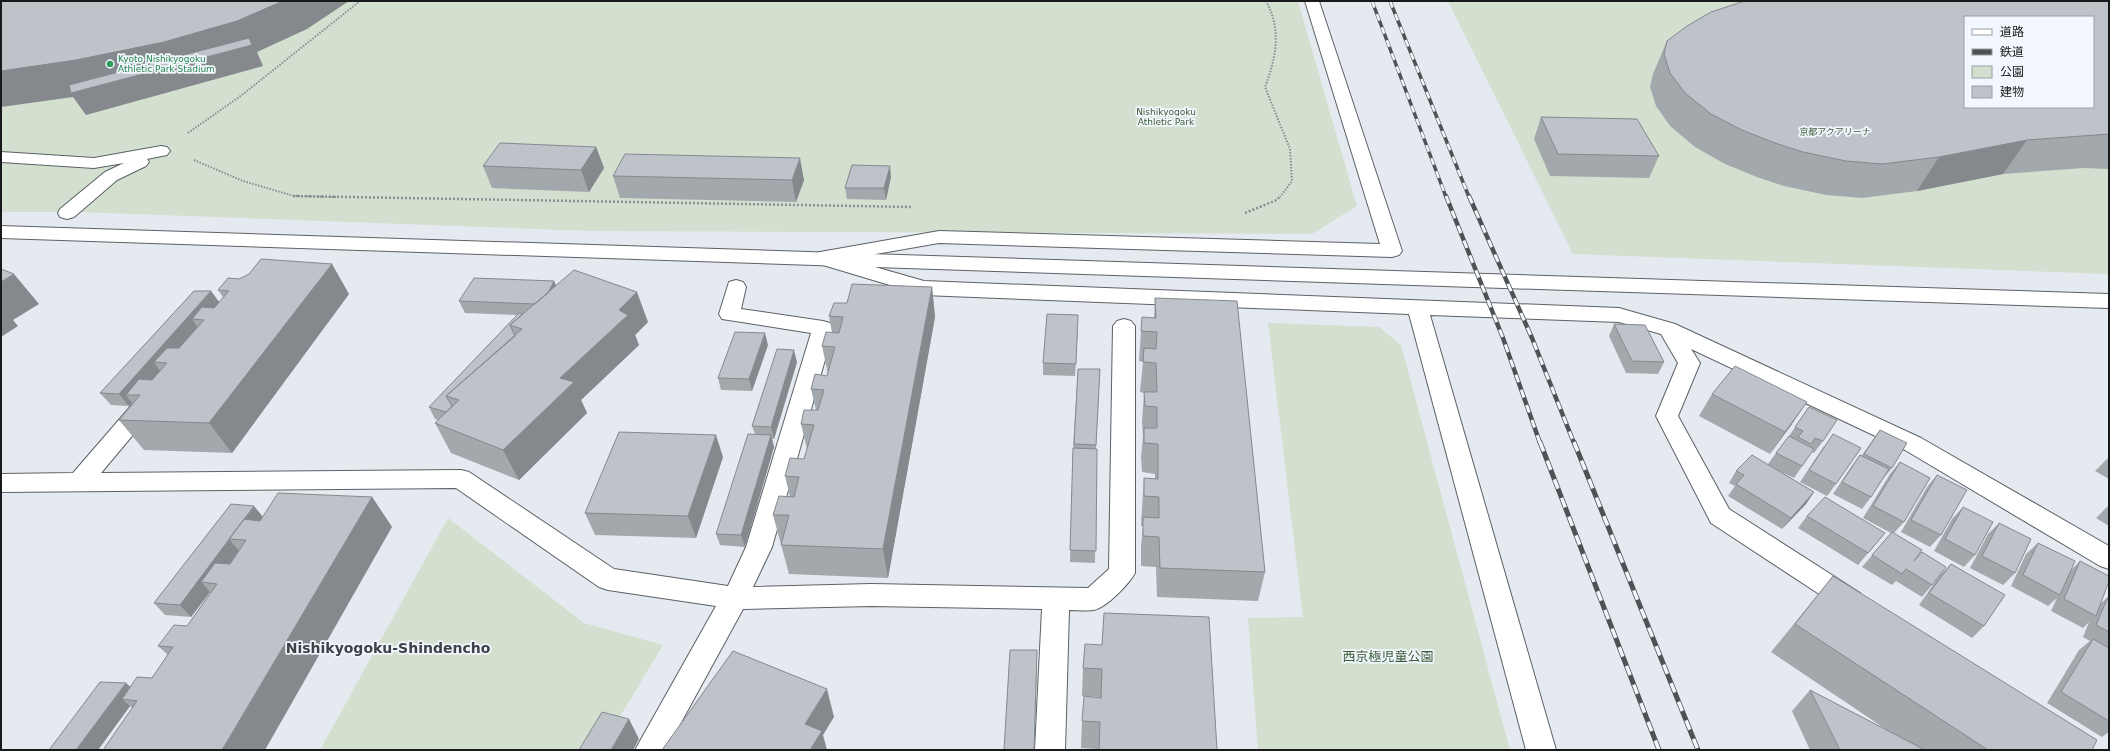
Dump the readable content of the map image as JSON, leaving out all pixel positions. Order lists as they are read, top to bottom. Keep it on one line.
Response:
{"districts":["Nishikyogoku-Shindencho"],"parks":["Nishikyogoku Athletic Park","京都アクアリーナ","西京極児童公園"],"places":["Kyoto Nishikyogoku Athletic Park Stadium"],"legend":["道路","鉄道","公園","建物"]}
